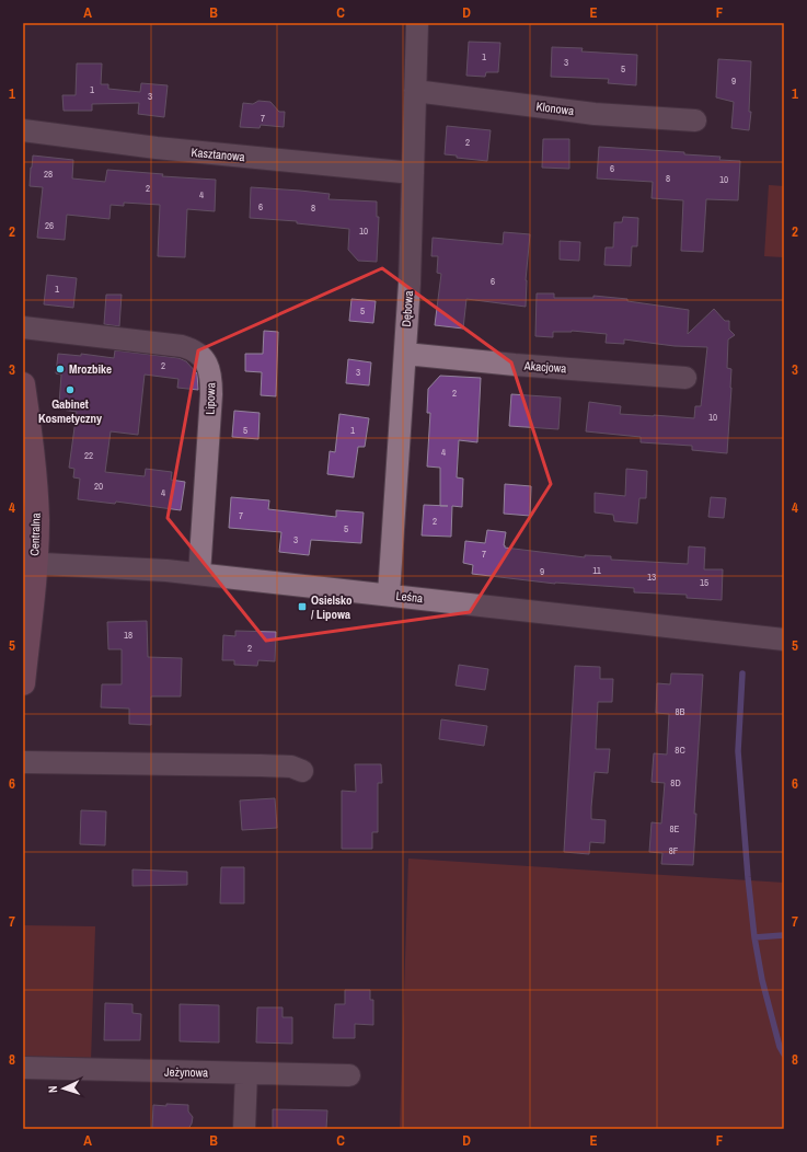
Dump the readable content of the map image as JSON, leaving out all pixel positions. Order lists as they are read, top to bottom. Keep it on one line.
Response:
{"streets":{"street":["Klonowa","Kasztanowa","Dębowa","Akacjowa","Lipowa","Centralna","Leśna","Jeżynowa"]},"crossings":[["Klonowa","Dębowa"],["Kasztanowa","Dębowa"],["Dębowa","Akacjowa"],["Dębowa","Leśna"],["Lipowa","Leśna"],["Centralna","Leśna"]],"places":{"other":["Mrozbike","Gabinet Kosmetyczny"],"transit":["Osielsko / Lipowa"]},"house_numbers":["1","3","5","9","1","3","7","2","6","28","8","10","2","4","6","8","26","10","6","1","5","2","3","2","10","5","1","4","22","20","4","7","2","5","3","7","11","9","13","15","18","2","8B","8C","8D","8E","8F"],"north":"left","grid":{"columns":["A","B","C","D","E","F"],"rows":["1","2","3","4","5","6","7","8"]}}
